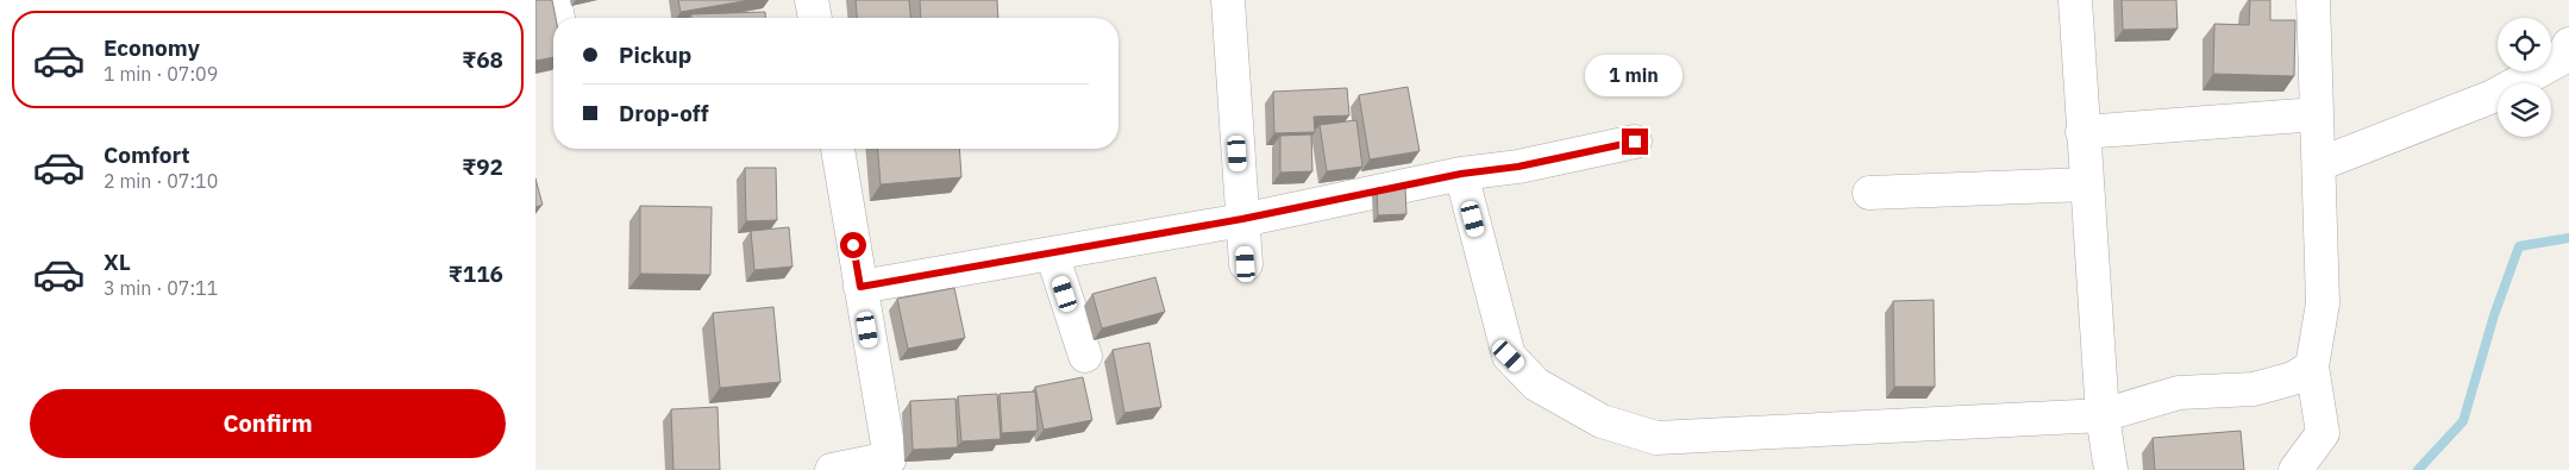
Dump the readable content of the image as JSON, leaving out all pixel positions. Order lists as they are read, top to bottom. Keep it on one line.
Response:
{"page":{"list":[{"name":"Economy","note":"1 min · 07:09","value":"₹68"},{"name":"Comfort","note":"2 min · 07:10","value":"₹92"},{"name":"XL","note":"3 min · 07:11","value":"₹116"}],"banner":["Pickup","Drop-off"],"bubble":"1 min","buttons":"Confirm"}}
